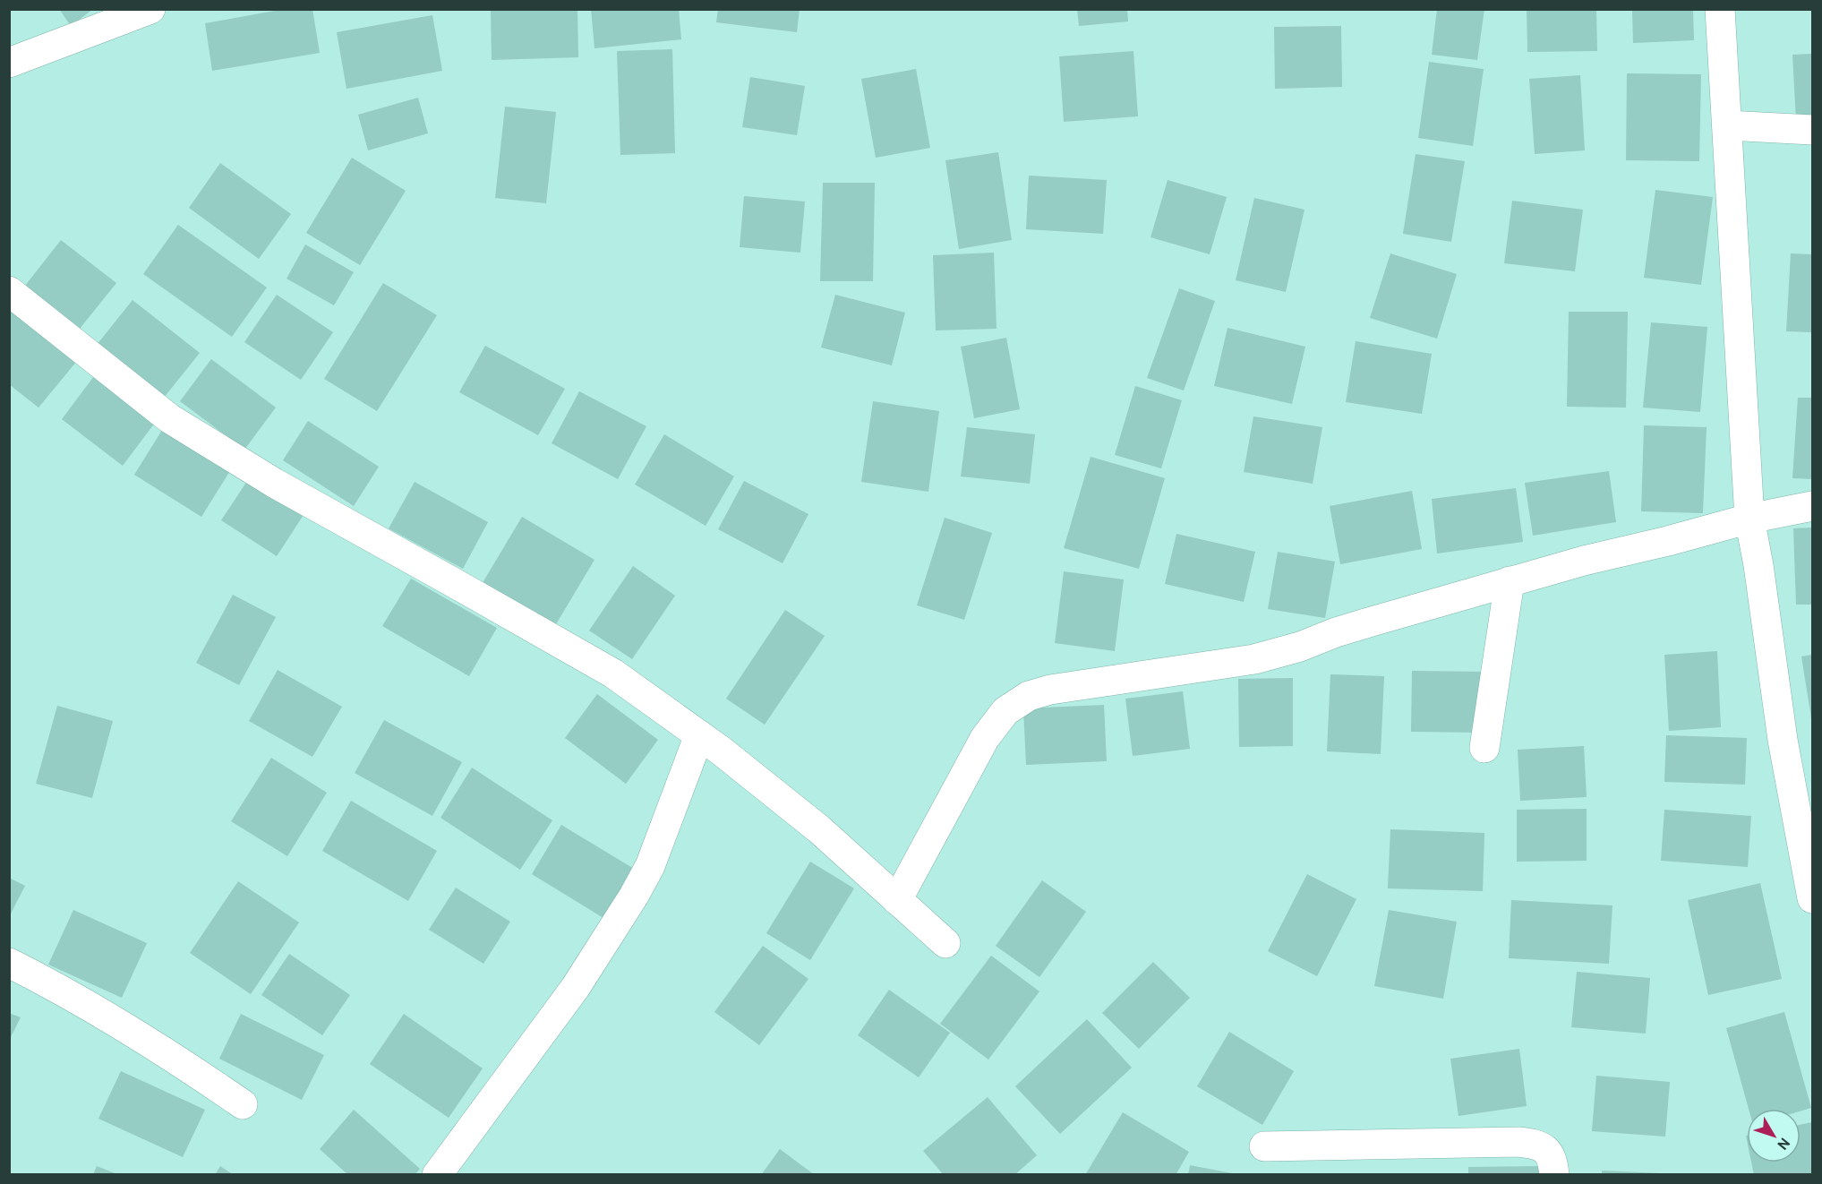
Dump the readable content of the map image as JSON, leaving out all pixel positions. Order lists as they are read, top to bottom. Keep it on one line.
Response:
{"north":"bottom right"}
